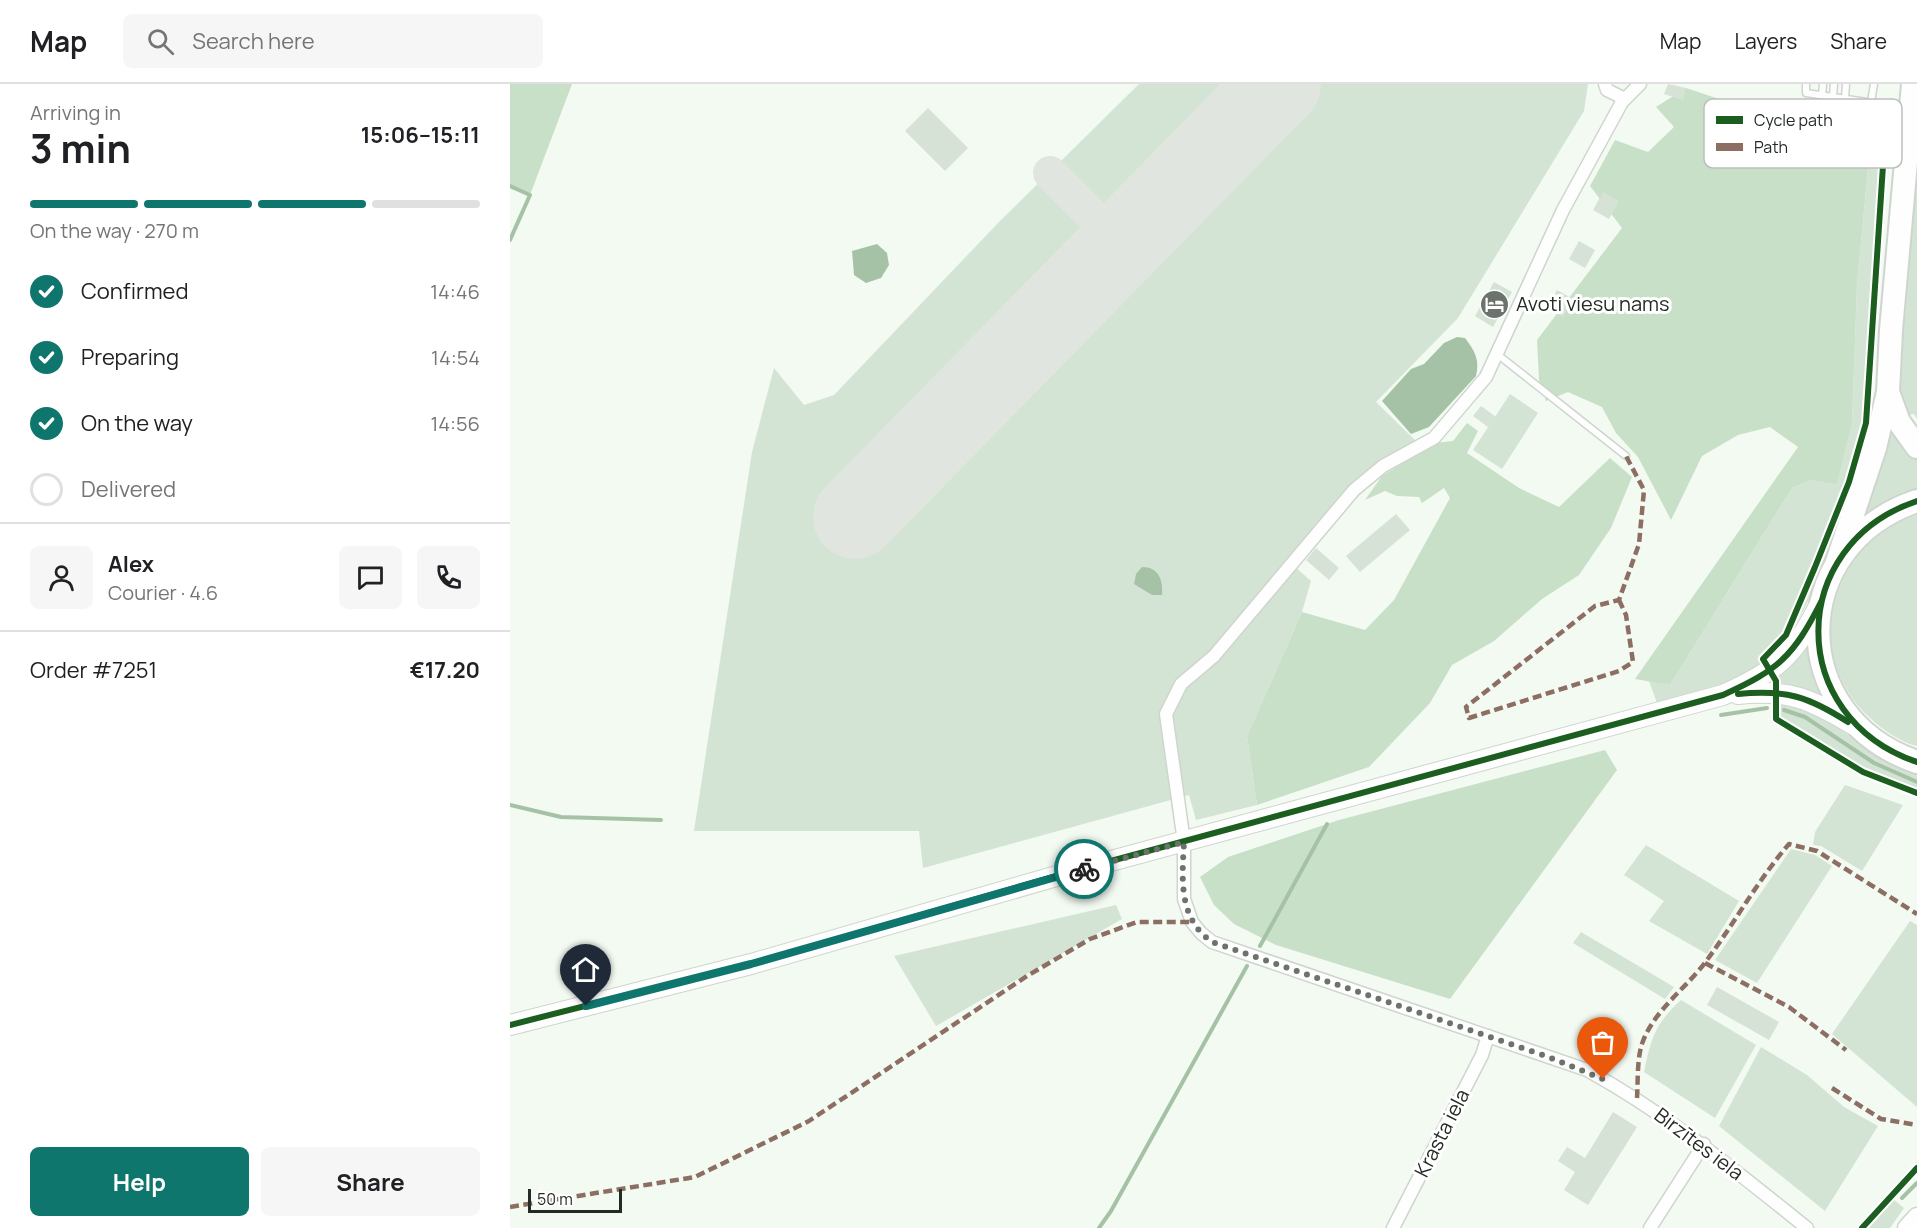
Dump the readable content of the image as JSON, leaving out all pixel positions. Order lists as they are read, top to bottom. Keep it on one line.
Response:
{"streets":{"street":["Krasta iela","Birzītes iela"]},"crossings":[["Krasta iela","Birzītes iela"]],"places":{"hotel":["Avoti viesu nams"]},"legend":["Cycle path","Path"],"scale_bar":"50 m","page":{"header":"Map","search":"Search here","nav":["Map","Layers","Share"],"heading":["3 min","Arriving in","15:06–15:11"],"panel":["Alex","Courier · 4.6","Order #7251","€17.20"],"bar":"On the way · 270 m","list":[["Confirmed","14:46"],["Preparing","14:54"],["On the way","14:56"],"Delivered"],"buttons":["Help","Share"],"scale":"50 m"}}
